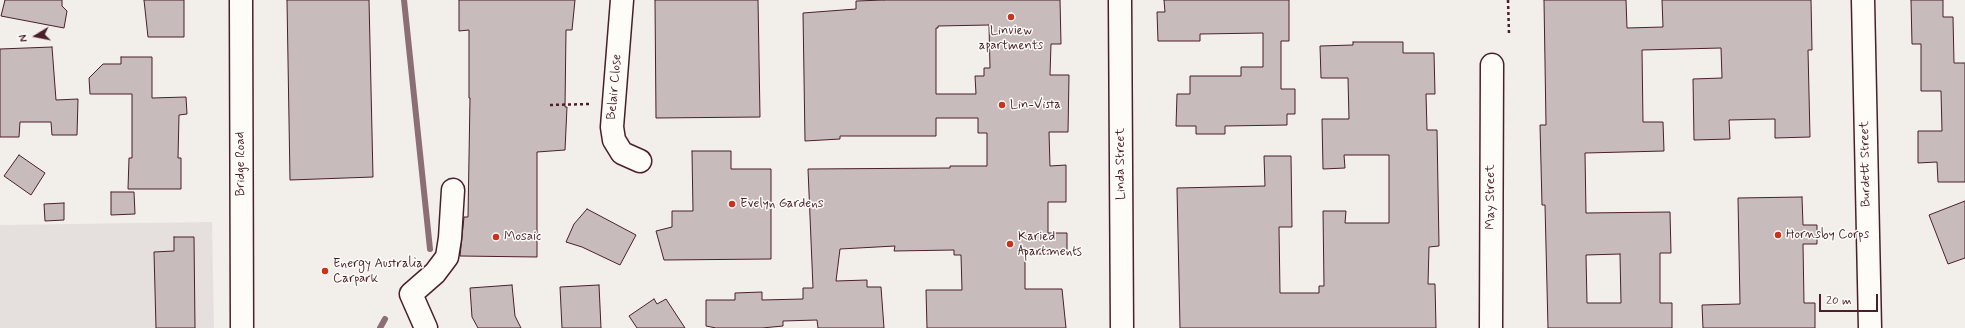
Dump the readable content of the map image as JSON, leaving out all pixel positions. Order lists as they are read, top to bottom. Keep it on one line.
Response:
{"streets":{"street":["Belair Close","Bridge Road","Linda Street","Burdett Street","May Street"]},"places":["Linview apartments","Lin-Vista","Evelyn Gardens","Hornsby Corps","Mosaic","Karied Apartments","Energy Australia Carpark"],"scale_bar":"20 m","north":"left"}
